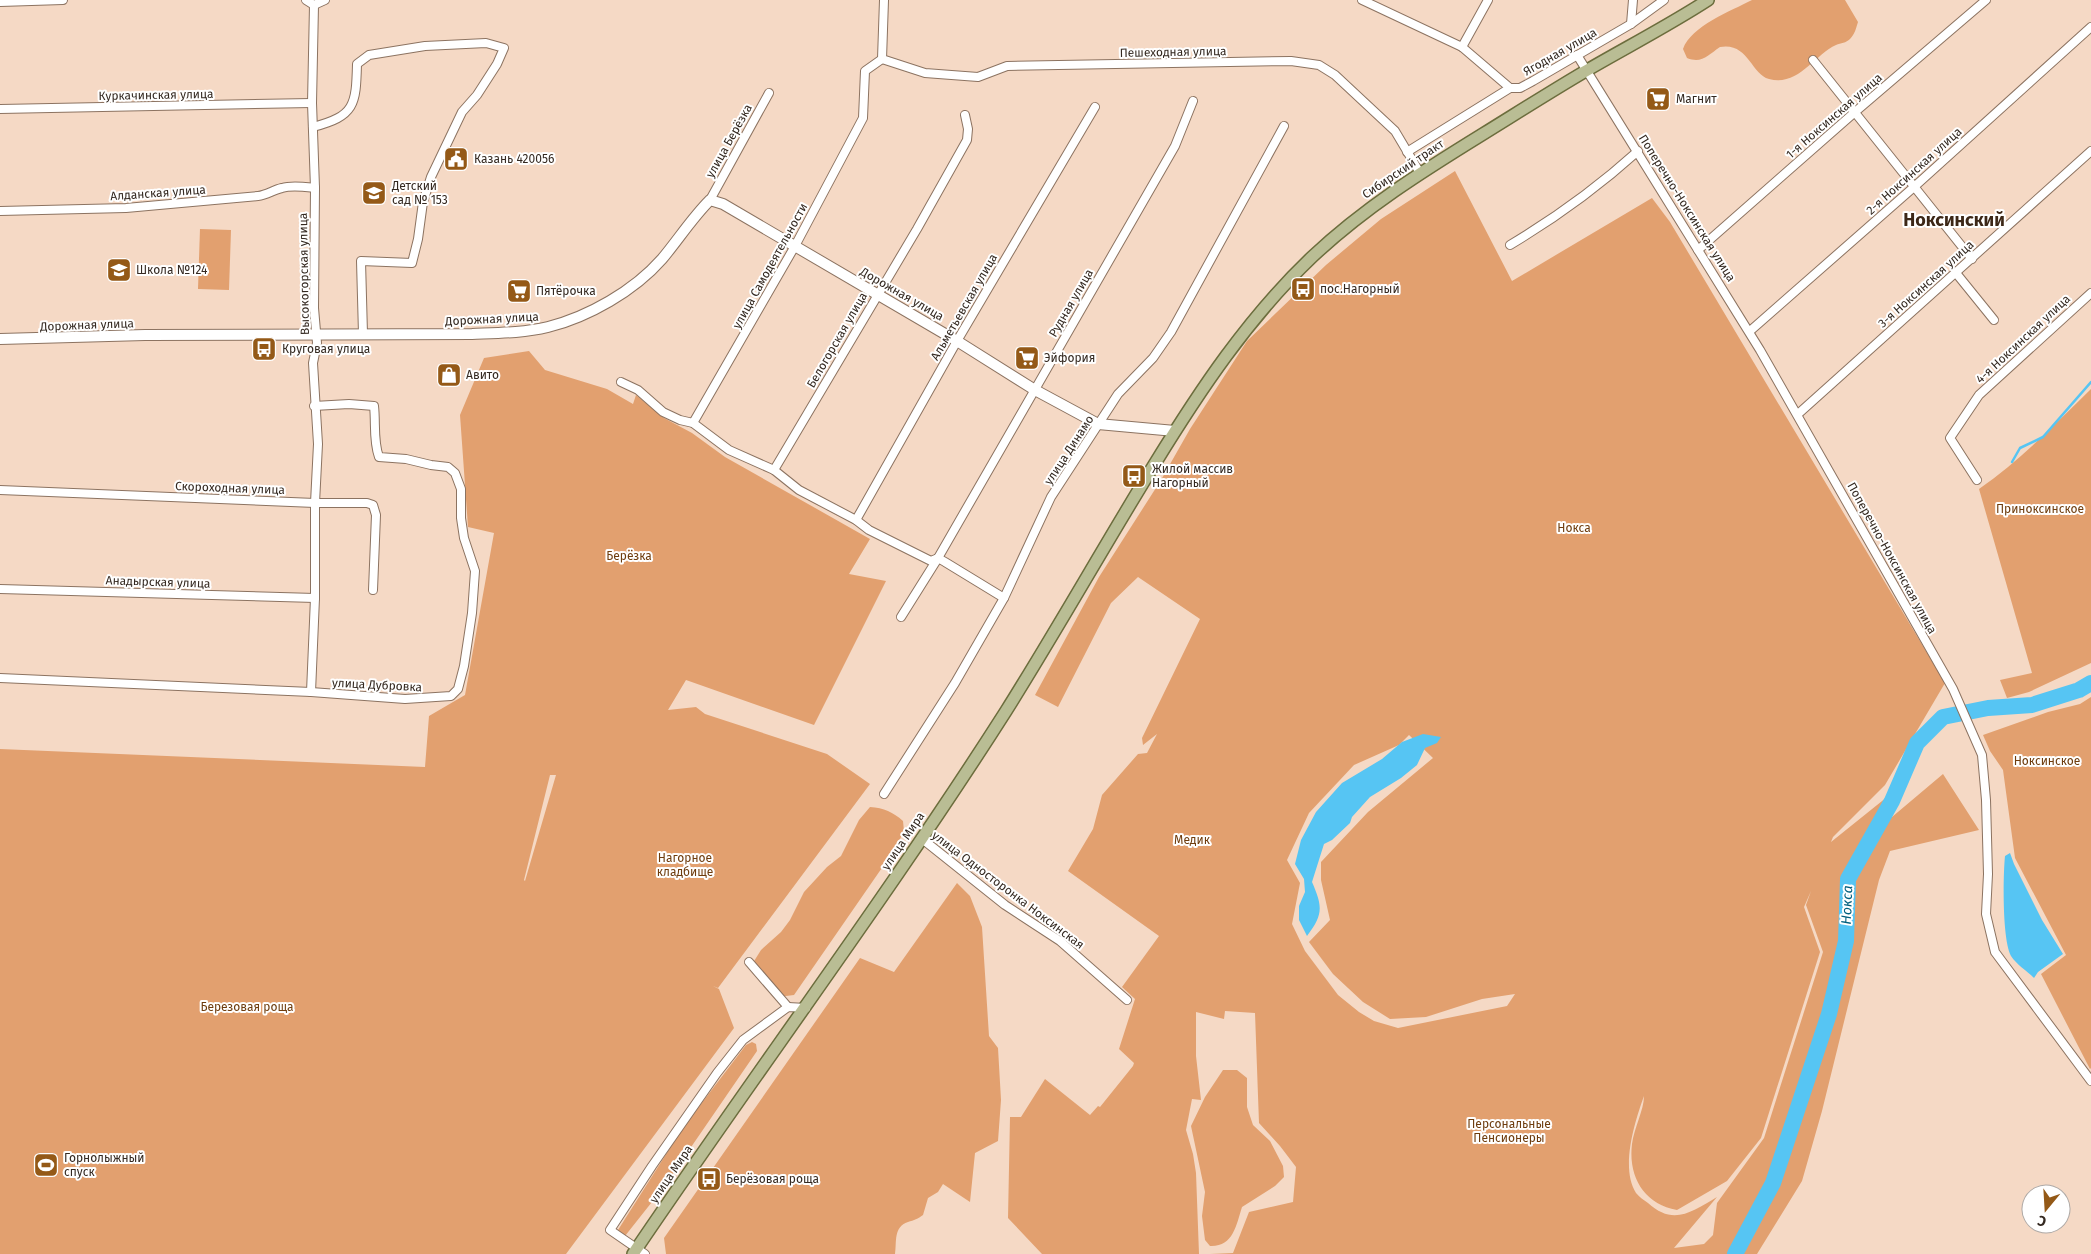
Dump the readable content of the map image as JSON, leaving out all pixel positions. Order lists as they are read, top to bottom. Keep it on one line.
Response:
{"streets":{"main road":["Сибирский тракт","улица Мира"],"street":["Пешеходная улица","Ягодная улица","Куркачинская улица","1-я Ноксинская улица","улица Берёзка","2-я Ноксинская улица","Алданская улица","Поперечно-Ноксинская улица","улица Самодеятельности","Высокогорская улица","3-я Ноксинская улица","Дорожная улица","Рудная улица","Альметьевская улица","4-я Ноксинская улица","Белогорская улица","улица Динамо","Скороходная улица","Анадырская улица","улица Дубровка","улица Односторонка Ноксинская"]},"crossings":[["Пешеходная улица","Ягодная улица"],["Пешеходная улица","Сибирский тракт"],["Пешеходная улица","улица Самодеятельности"],["Ягодная улица","Поперечно-Ноксинская улица"],["Куркачинская улица","Высокогорская улица"],["1-я Ноксинская улица","Поперечно-Ноксинская улица"],["улица Берёзка","Дорожная улица"],["Сибирский тракт","Поперечно-Ноксинская улица"],["Сибирский тракт","Дорожная улица"],["Сибирский тракт","улица Мира"],["2-я Ноксинская улица","Поперечно-Ноксинская улица"],["Алданская улица","Высокогорская улица"],["Поперечно-Ноксинская улица","3-я Ноксинская улица"],["улица Самодеятельности","Дорожная улица"],["Высокогорская улица","Дорожная улица"],["Высокогорская улица","Скороходная улица"],["Высокогорская улица","Анадырская улица"],["Высокогорская улица","улица Дубровка"],["Дорожная улица","Рудная улица"],["Дорожная улица","Альметьевская улица"],["Дорожная улица","Белогорская улица"],["Дорожная улица","улица Динамо"],["Дорожная улица","улица Мира"],["улица Мира","улица Односторонка Ноксинская"]],"districts":["Ноксинский"],"water":["Нокса"],"parks":["Приноксинское","Нокса","Берёзка","Ноксинское","Медик","Нагорное кладбище","Березовая роща","Персональные Пенсионеры"],"places":{"supermarket":["Магнит","Пятёрочка","Эйфория"],"public building":["Казань 420056"],"school or university":["Детский сад № 153","Школа №124"],"bus stop":["пос.Нагорный","Круговая улица","Жилой массив Нагорный","Берёзовая роща"],"shop":["Авито"],"sports":["Горнолыжный спуск"]},"north":"bottom"}
